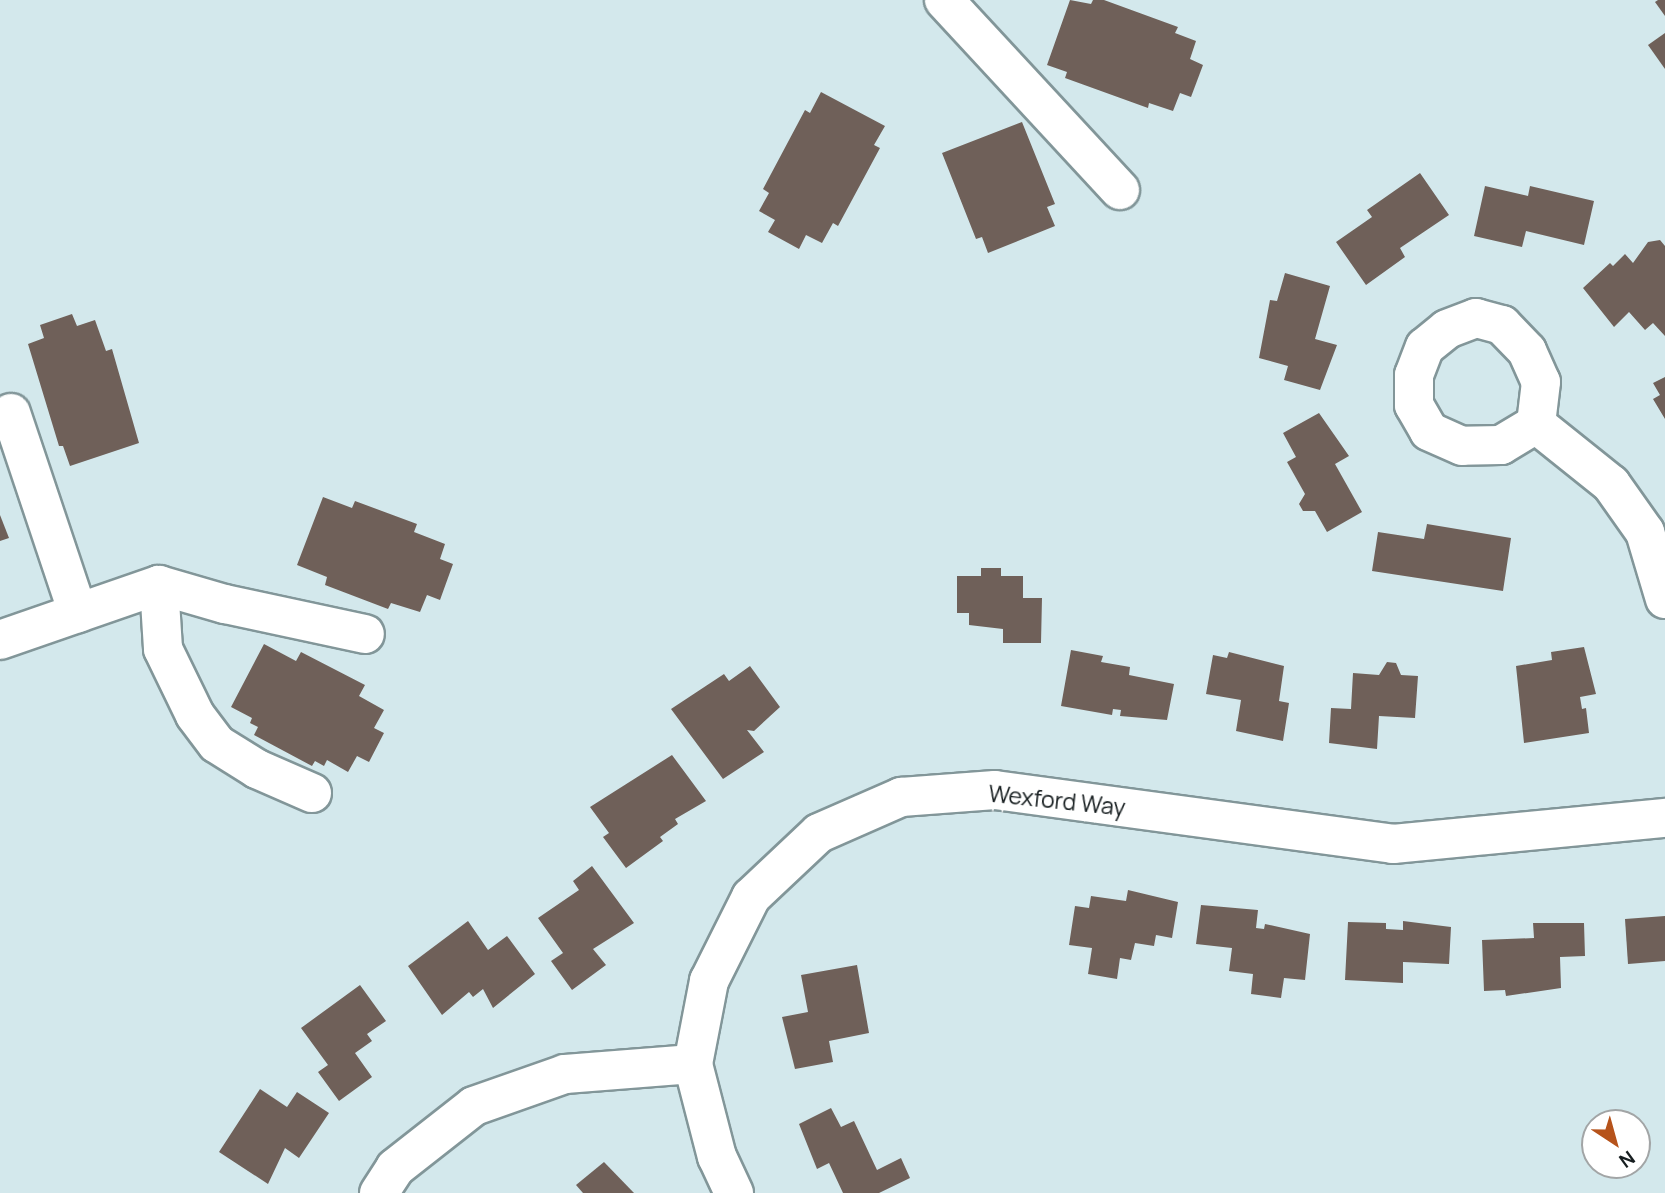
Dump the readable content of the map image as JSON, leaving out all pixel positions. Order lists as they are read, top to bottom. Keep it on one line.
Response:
{"streets":{"street":["Wexford Way"]},"north":"bottom right"}
